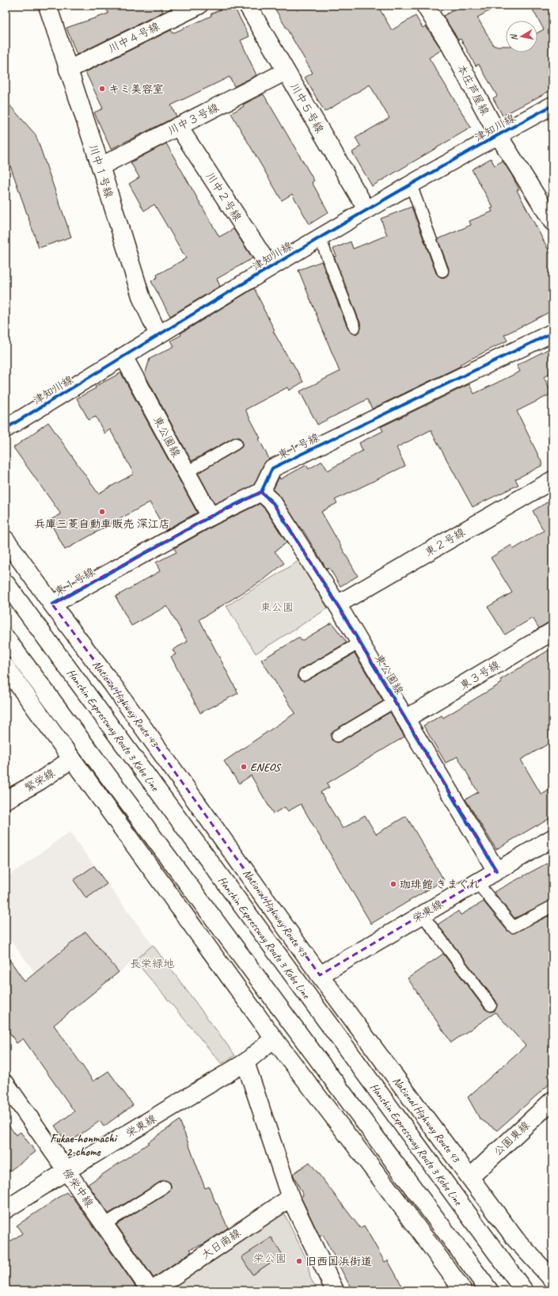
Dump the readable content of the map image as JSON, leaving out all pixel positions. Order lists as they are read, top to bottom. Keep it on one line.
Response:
{"streets":{"main road":["川中４号線","本庄芦屋線","川中５号線","川中３号線","津知川線","川中１号線","川中２号線","東公園線","東１号線","東２号線","東３号線","National Highway Route 43","Hanshin Expressway Route 3 Kobe Line","繁栄線","栄東線","公園東線","傍栄中線","大日南線"]},"crossings":[["川中４号線","川中１号線"],["本庄芦屋線","津知川線"],["川中５号線","川中３号線"],["川中５号線","津知川線"],["川中３号線","川中１号線"],["川中３号線","川中２号線"],["津知川線","川中１号線"],["津知川線","川中２号線"],["津知川線","東公園線"],["東公園線","東１号線"],["東公園線","東２号線"],["東公園線","東３号線"],["東公園線","栄東線"],["東１号線","National Highway Route 43"],["National Highway Route 43","栄東線"],["National Highway Route 43","公園東線"],["栄東線","傍栄中線"],["傍栄中線","大日南線"]],"districts":["Fukae-honmachi 2-chome"],"parks":["東公園","長栄緑地","栄公園"],"places":["キミ美容室","兵庫三菱自動車販売 深江店","ENEOS","珈琲館 きまぐれ","旧西国浜街道"],"north":"left"}
